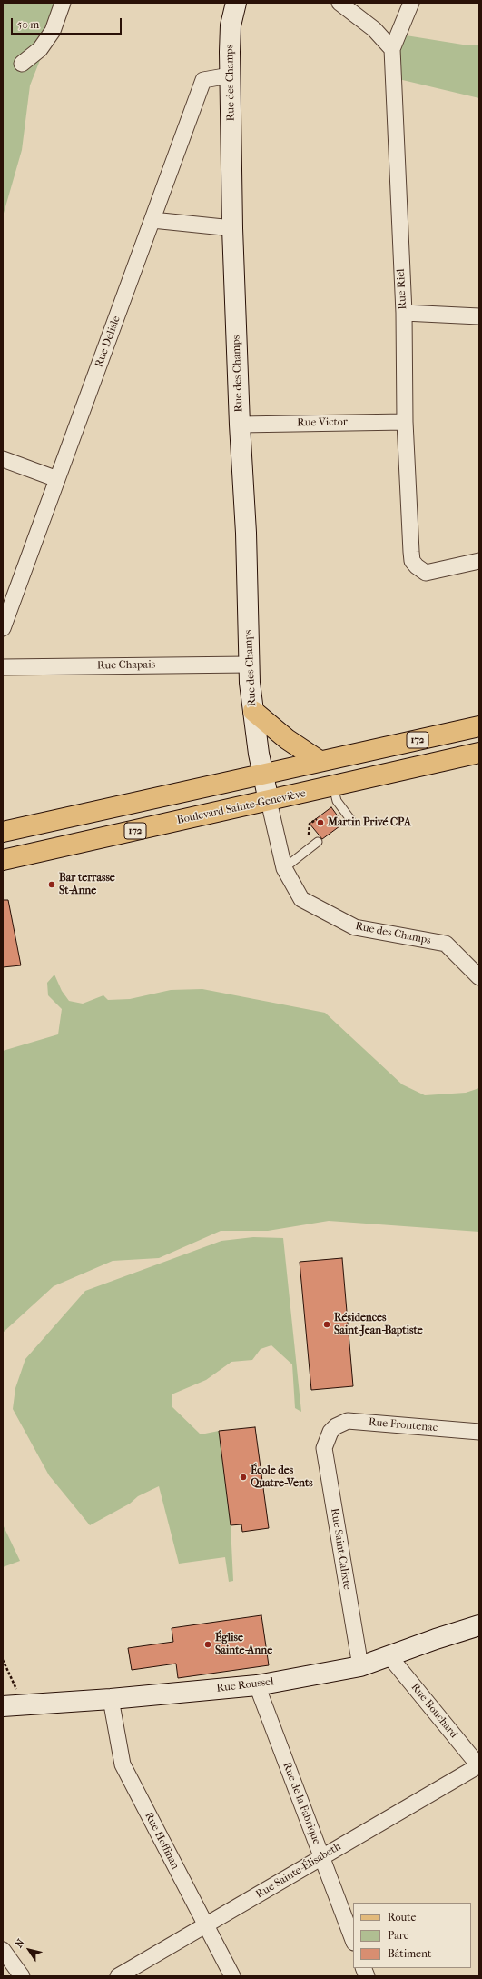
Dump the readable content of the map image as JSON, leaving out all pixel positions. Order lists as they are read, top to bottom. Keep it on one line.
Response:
{"streets":{"main road":["172","Boulevard Sainte-Geneviève"],"street":["Rue des Champs","Rue Riel","Rue Delisle","Rue Victor","Rue Chapais","Rue Frontenac","Rue Saint-Calixte","Rue Roussel","Rue Bouchard","Rue de la Fabrique","Rue Hoffman","Rue Sainte-Élisabeth"]},"crossings":[["Rue des Champs","Rue Delisle"],["Rue des Champs","Rue Victor"],["Rue des Champs","Rue Chapais"],["Rue des Champs","172"],["Rue des Champs","Boulevard Sainte-Geneviève"],["Rue Riel","Rue Victor"],["Rue Frontenac","Rue Saint-Calixte"],["Rue Saint-Calixte","Rue Roussel"],["Rue Roussel","Rue Bouchard"],["Rue Roussel","Rue de la Fabrique"],["Rue Roussel","Rue Hoffman"],["Rue Bouchard","Rue Sainte-Élisabeth"],["Rue de la Fabrique","Rue Sainte-Élisabeth"],["Rue Hoffman","Rue Sainte-Élisabeth"]],"places":["Martin Privé CPA","Bar terrasse St-Anne","Résidences Saint-Jean-Baptiste","École des Quatre-Vents","Église Sainte-Anne"],"legend":["Route","Parc","Bâtiment"],"scale_bar":"50 m","north":"top left"}
